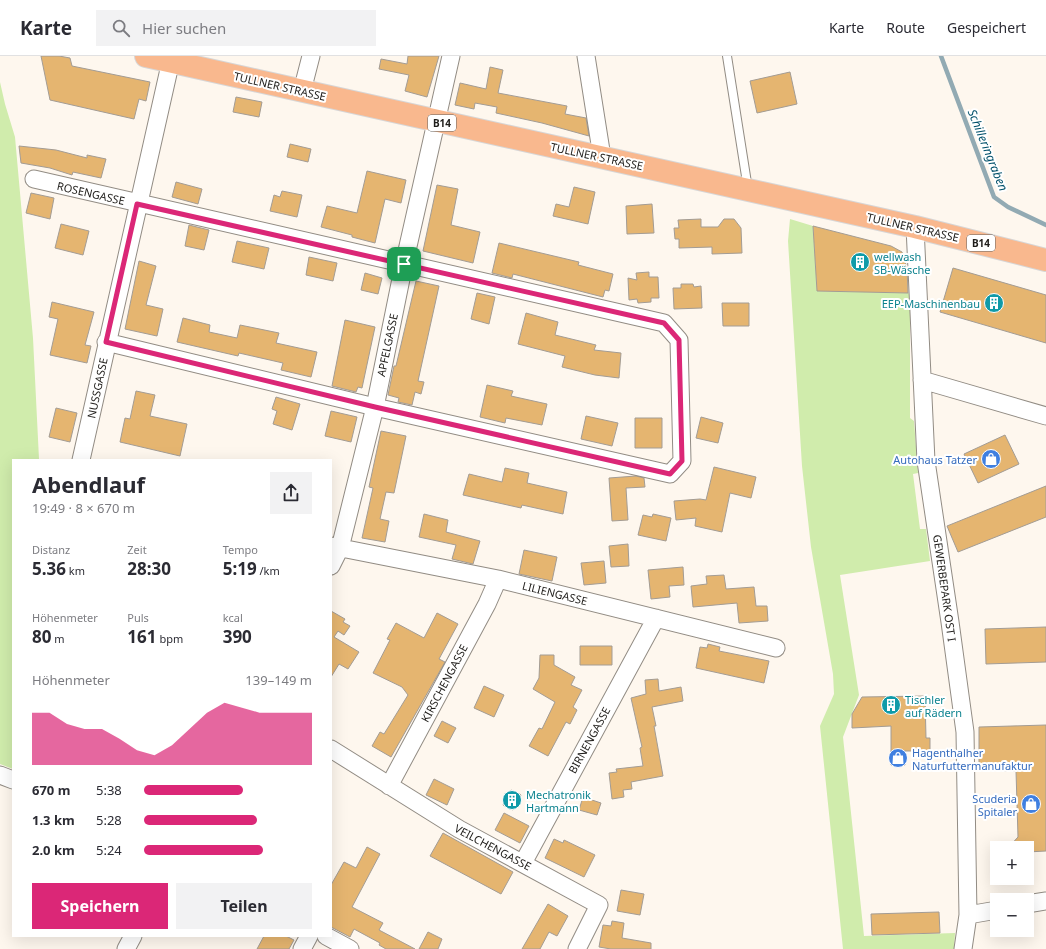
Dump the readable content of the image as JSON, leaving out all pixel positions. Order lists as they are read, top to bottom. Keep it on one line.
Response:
{"streets":{"main road":["TULLNER STRASSE","B14"],"street":["ROSENGASSE","APFELGASSE","NUSSGASSE","GEWERBEPARK OST I","LILIENGASSE","KIRSCHENGASSE","BIRNENGASSE","VEILCHENGASSE"]},"crossings":[["TULLNER STRASSE","APFELGASSE"],["TULLNER STRASSE","NUSSGASSE"],["TULLNER STRASSE","GEWERBEPARK OST I"],["ROSENGASSE","APFELGASSE"],["ROSENGASSE","NUSSGASSE"],["APFELGASSE","LILIENGASSE"],["LILIENGASSE","KIRSCHENGASSE"],["LILIENGASSE","BIRNENGASSE"],["KIRSCHENGASSE","VEILCHENGASSE"],["BIRNENGASSE","VEILCHENGASSE"]],"water":["Schilleringraben"],"places":{"building":["wellwash SB-Wäsche","EEP-Maschinenbau","Tischler auf Rädern","Mechatronik Hartmann"],"shop":["Autohaus Tatzer","Hagenthalher Naturfuttermanufaktur","Scuderia Spitaler"]},"page":{"header":"Karte","search":"Hier suchen","nav":["Karte","Route","Gespeichert"],"heading":["Abendlauf","19:49 · 8 × 670 m"],"stats":[["Distanz","5.36 km"],["Zeit","28:30"],["Tempo","5:19 /km"],["Höhenmeter","80 m"],["Puls","161 bpm"],["kcal","390"]],"chart":["Höhenmeter","139–149 m"],"list":[{"name":"670 m","note":"5:38"},{"name":"1.3 km","note":"5:28"},{"name":"2.0 km","note":"5:24"}],"map_buttons":["+","−"],"buttons":["Speichern","Teilen"]}}
